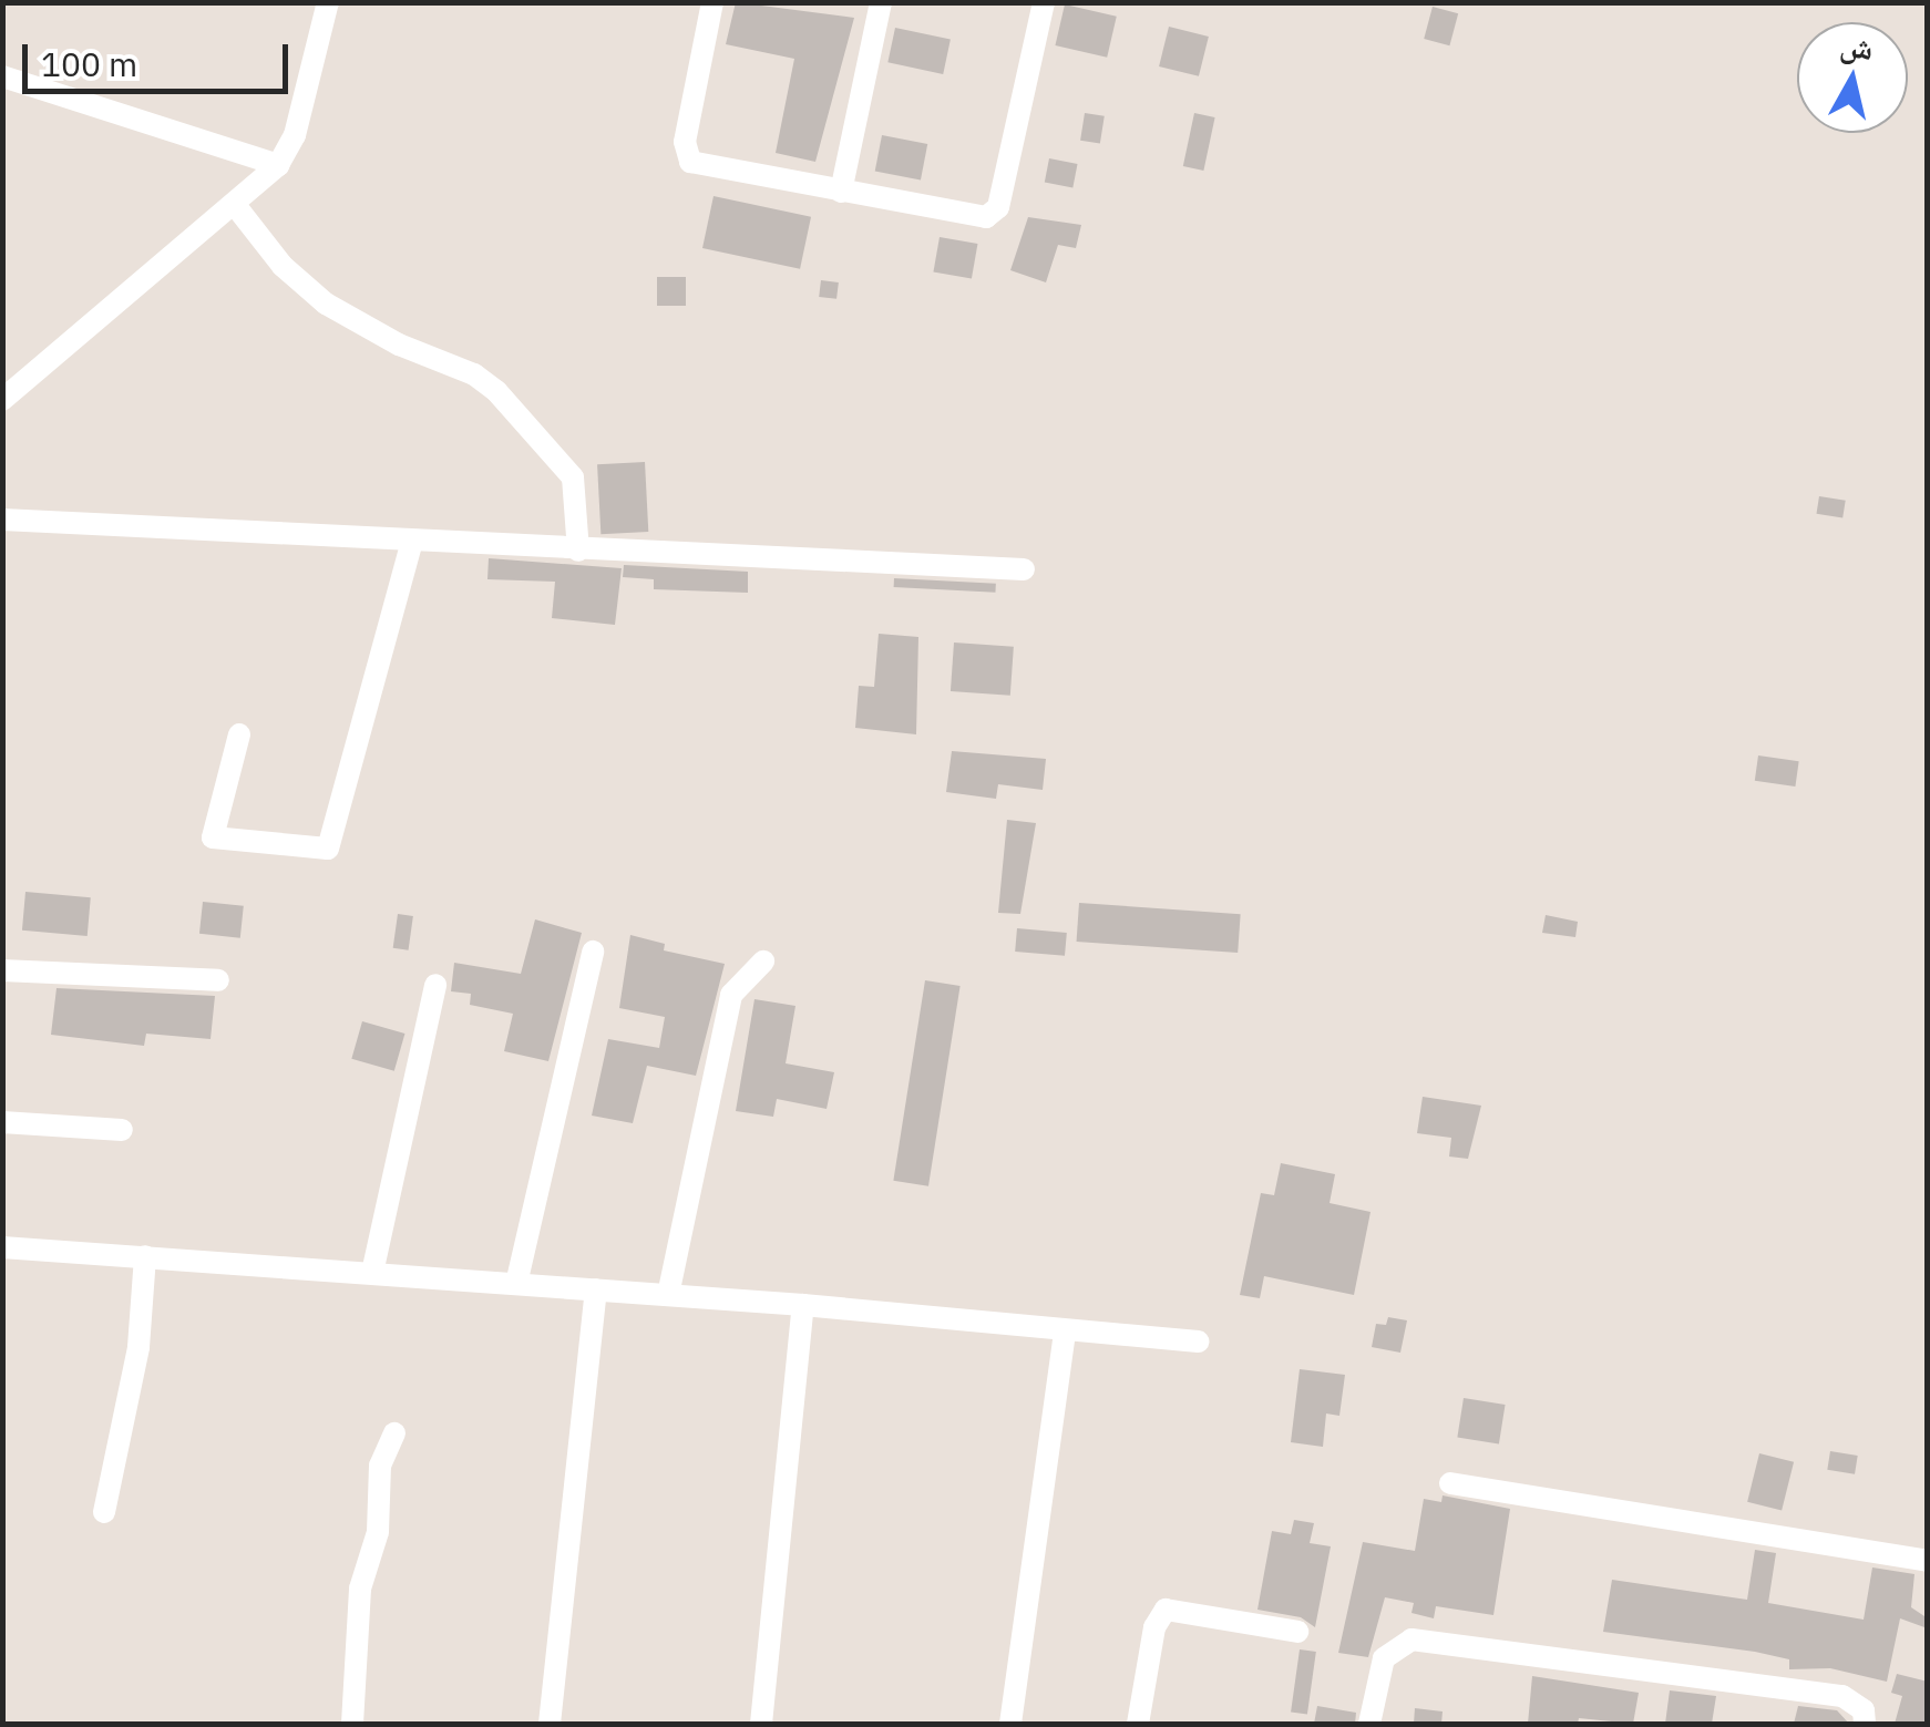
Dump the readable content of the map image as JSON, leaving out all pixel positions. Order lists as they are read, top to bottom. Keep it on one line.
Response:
{"scale_bar":"100 m","north":"top"}
